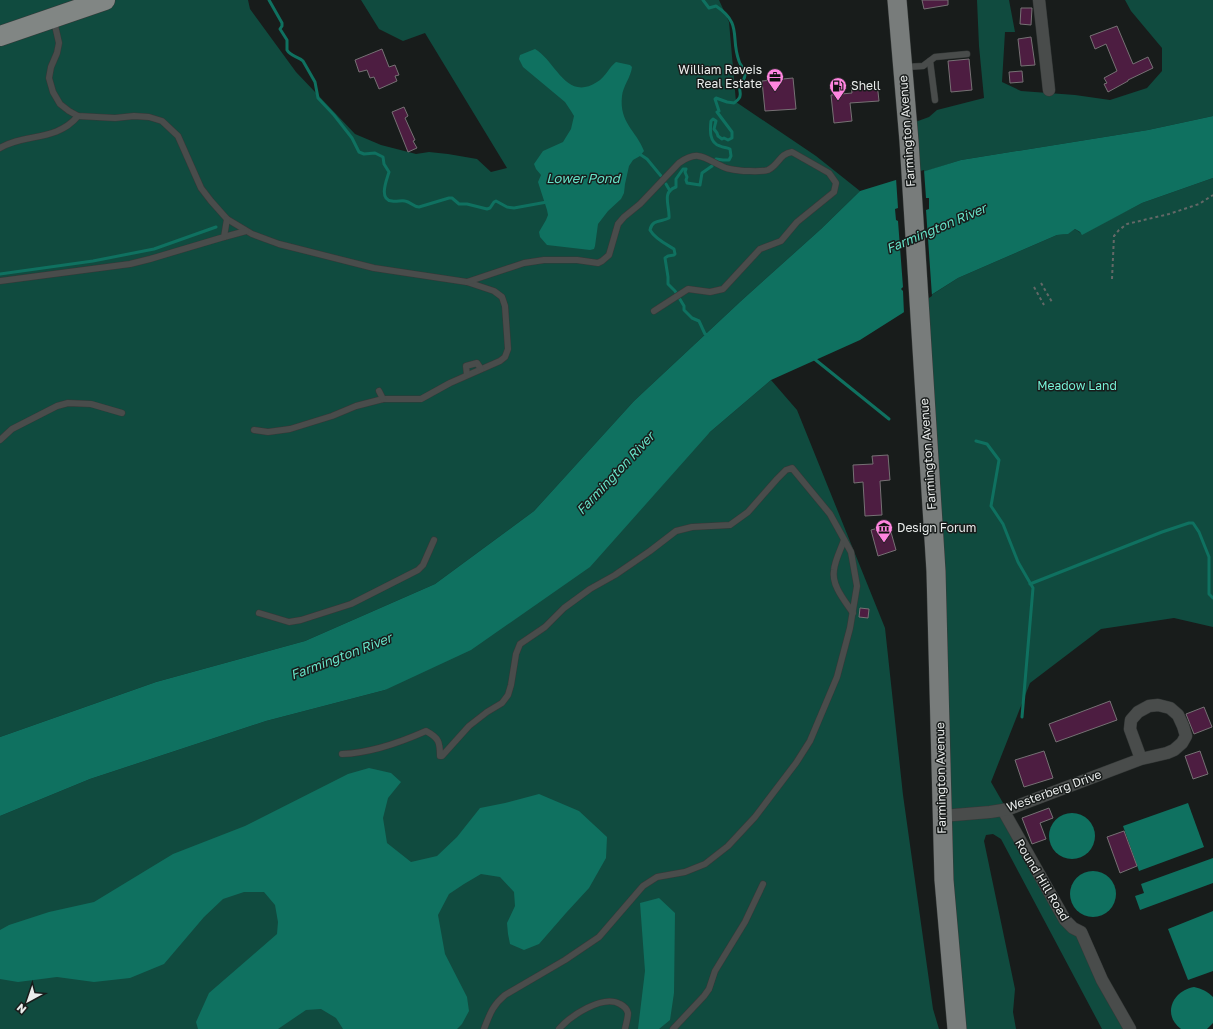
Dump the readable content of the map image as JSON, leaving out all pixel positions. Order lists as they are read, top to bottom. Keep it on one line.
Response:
{"streets":{"main road":["Farmington Avenue"],"street":["Westerberg Drive","Round Hill Road"]},"crossings":[["Farmington Avenue","Westerberg Drive"],["Westerberg Drive","Round Hill Road"]],"water":["Lower Pond","Farmington River"],"parks":["Meadow Land"],"places":{"office":["William Raveis Real Estate"],"fuel station":["Shell"],"museum":["Design Forum"]},"north":"bottom left"}
